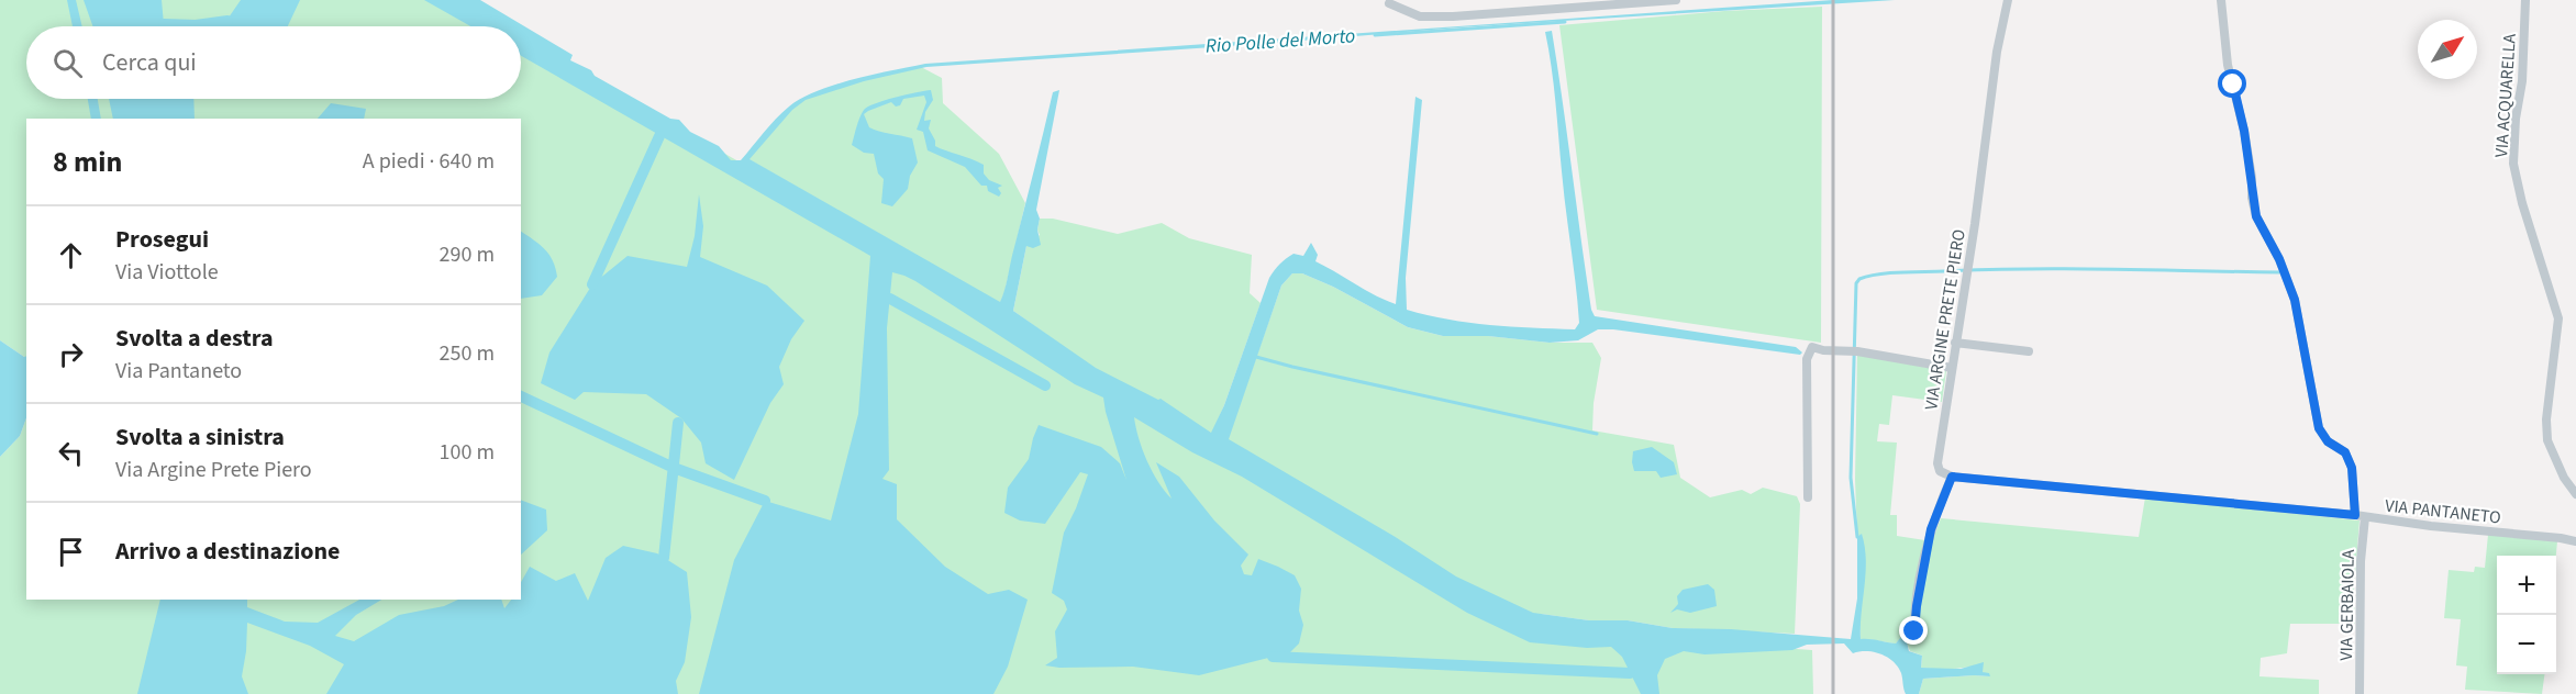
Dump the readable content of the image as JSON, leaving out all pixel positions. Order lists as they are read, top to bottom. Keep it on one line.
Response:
{"streets":{"street":["VIA ACQUARELLA","VIA ARGINE PRETE PIERO","VIA PANTANETO","VIA GERBAIOLA"]},"crossings":[["VIA ARGINE PRETE PIERO","VIA PANTANETO"],["VIA PANTANETO","VIA GERBAIOLA"]],"water":["Rio Polle del Morto"],"north":"top right","page":{"search":"Cerca qui","heading":["8 min","A piedi · 640 m"],"list":[["Prosegui","Via Viottole","290 m"],["Svolta a destra","Via Pantaneto","250 m"],["Svolta a sinistra","Via Argine Prete Piero","100 m"],"Arrivo a destinazione"],"map_buttons":["+","−"]}}
